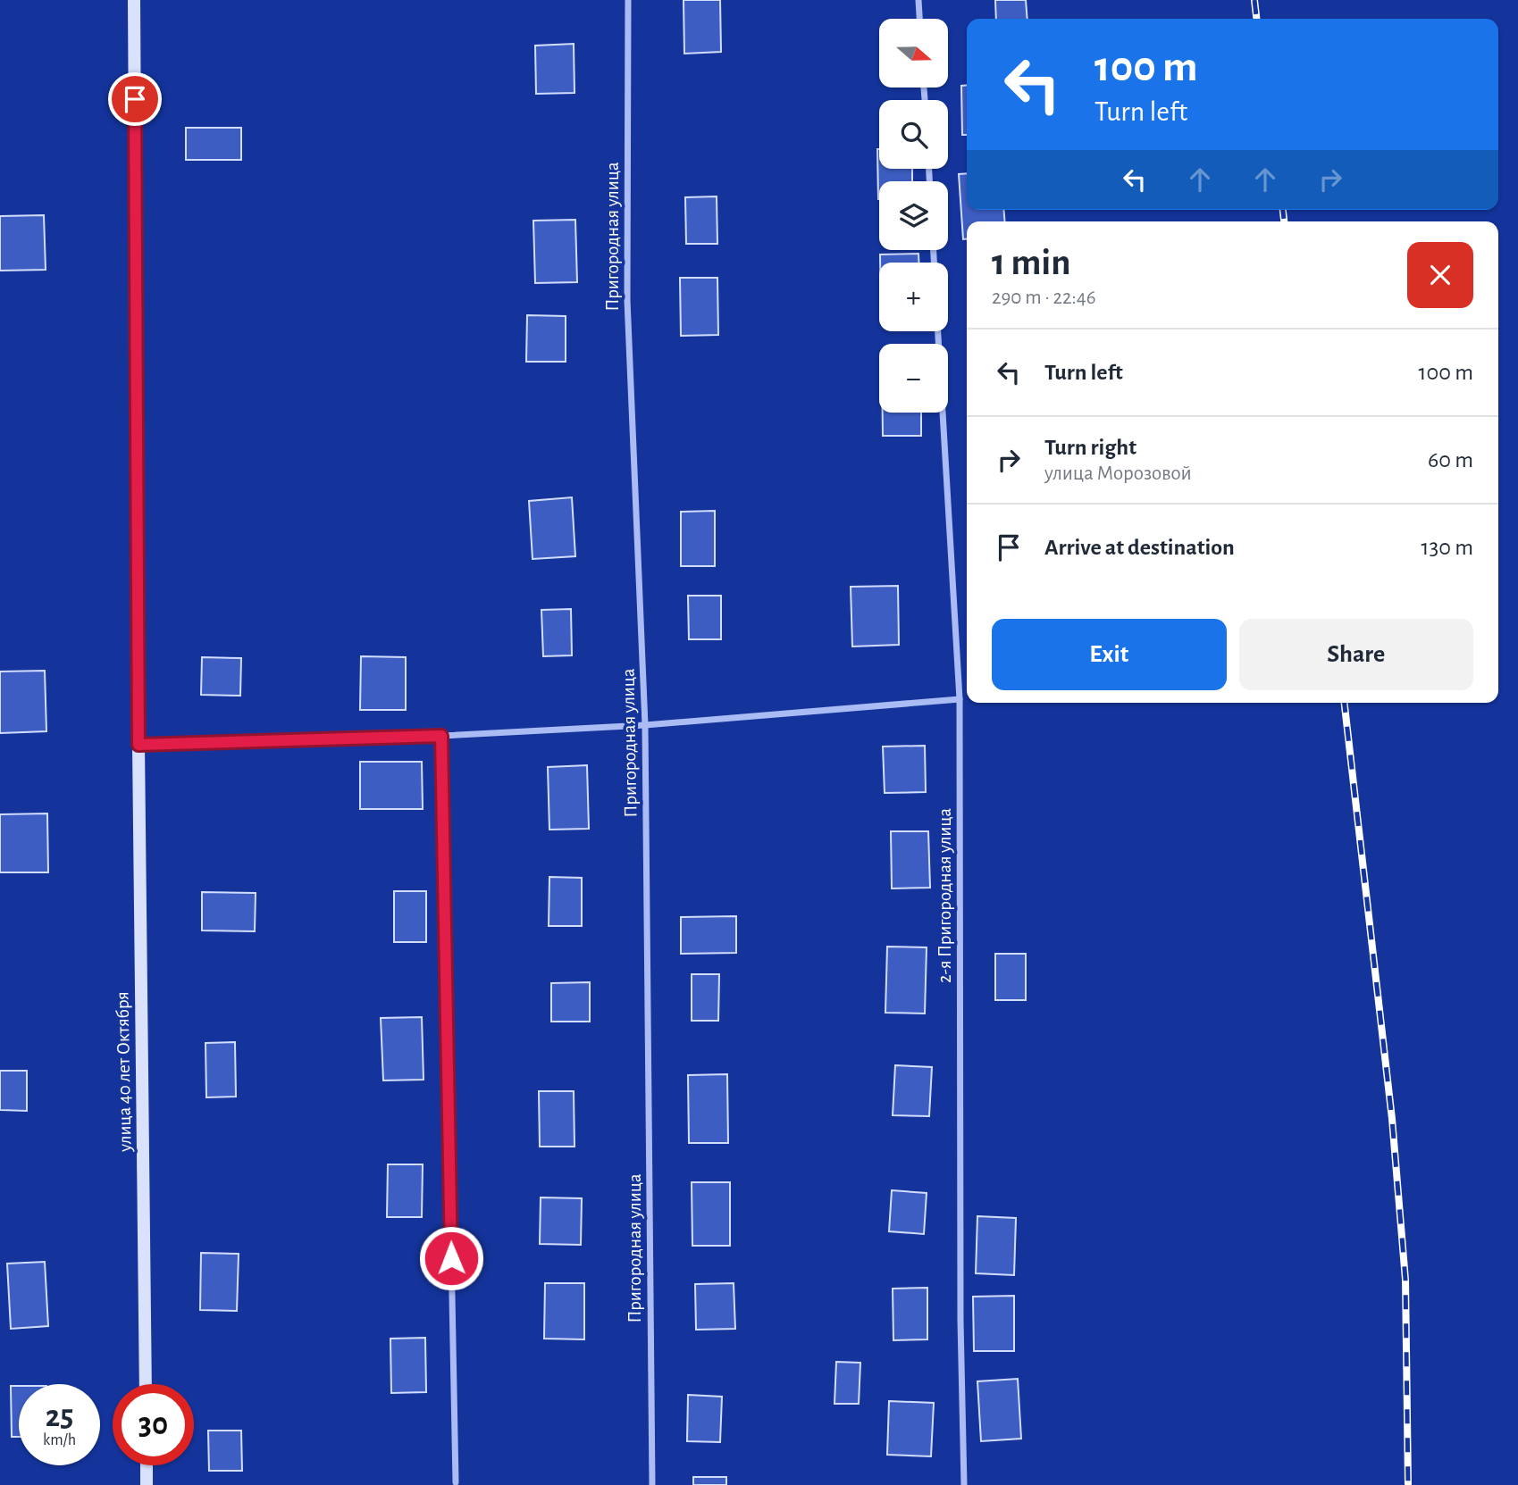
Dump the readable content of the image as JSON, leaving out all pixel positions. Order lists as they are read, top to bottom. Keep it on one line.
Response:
{"streets":{"main road":["улица 40 лет Октября"],"street":["Пригородная улица","2-я Пригородная улица"]},"north":"right","page":{"map_buttons":["+","−"],"turn":["100 m","Turn left"],"heading":["1 min","290 m · 22:46"],"list":[{"name":"Turn left","value":"100 m"},{"name":"Turn right","note":"улица Морозовой","value":"60 m"},{"name":"Arrive at destination","value":"130 m"}],"buttons":["Exit","Share"],"speed":"25 km/h","limit":"30"}}
